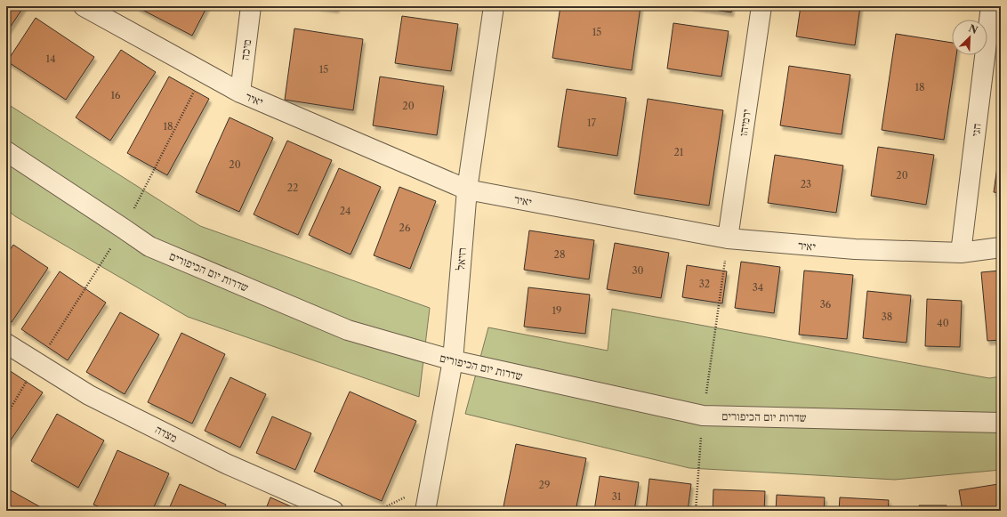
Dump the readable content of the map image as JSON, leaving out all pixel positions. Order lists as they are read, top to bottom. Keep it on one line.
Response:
{"streets":{"street":["מיכה","יאיר","ירמיהו","חגי","רזיאל","שדרות יום הכיפורים","מצדה"]},"crossings":[["מיכה","יאיר"],["יאיר","ירמיהו"],["יאיר","חגי"],["יאיר","רזיאל"],["רזיאל","שדרות יום הכיפורים"]],"house_numbers":["15","14","15","18","16","20","17","18","21","20","20","23","22","24","26","28","30","32","34","36","19","38","40","29","31"],"north":"top right"}
